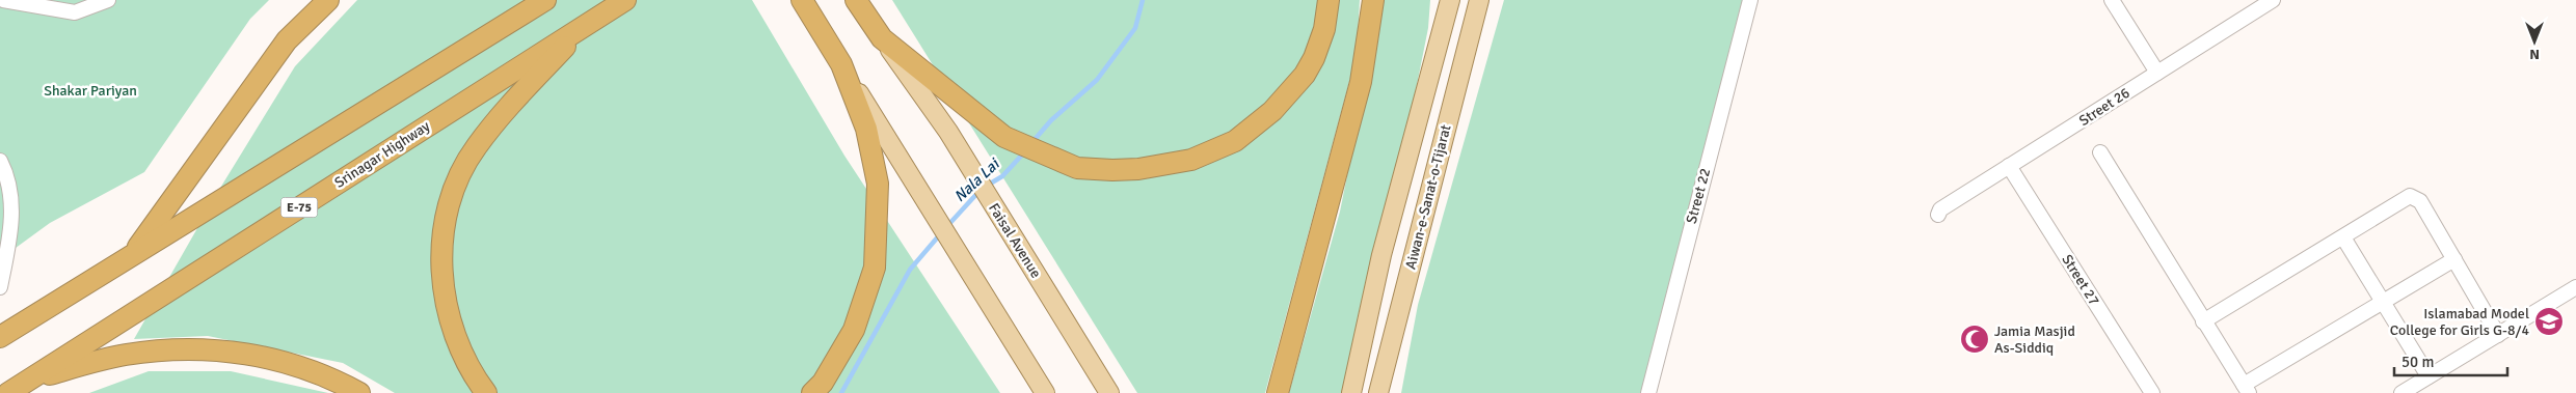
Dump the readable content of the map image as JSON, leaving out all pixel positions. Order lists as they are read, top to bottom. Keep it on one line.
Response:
{"streets":{"highway":["Srinagar Highway","E-75"],"main road":["Aiwan-e-Sanat-o-Tijarat","Faisal Avenue"],"street":["Street 26","Street 22","Street 27"]},"crossings":[["Street 26","Street 27"]],"water":["Nala Lai"],"parks":["Shakar Pariyan"],"places":{"school or university":["Islamabad Model College for Girls G-8/4"],"mosque":["Jamia Masjid As-Siddiq"]},"scale_bar":"50 m","north":"bottom"}
